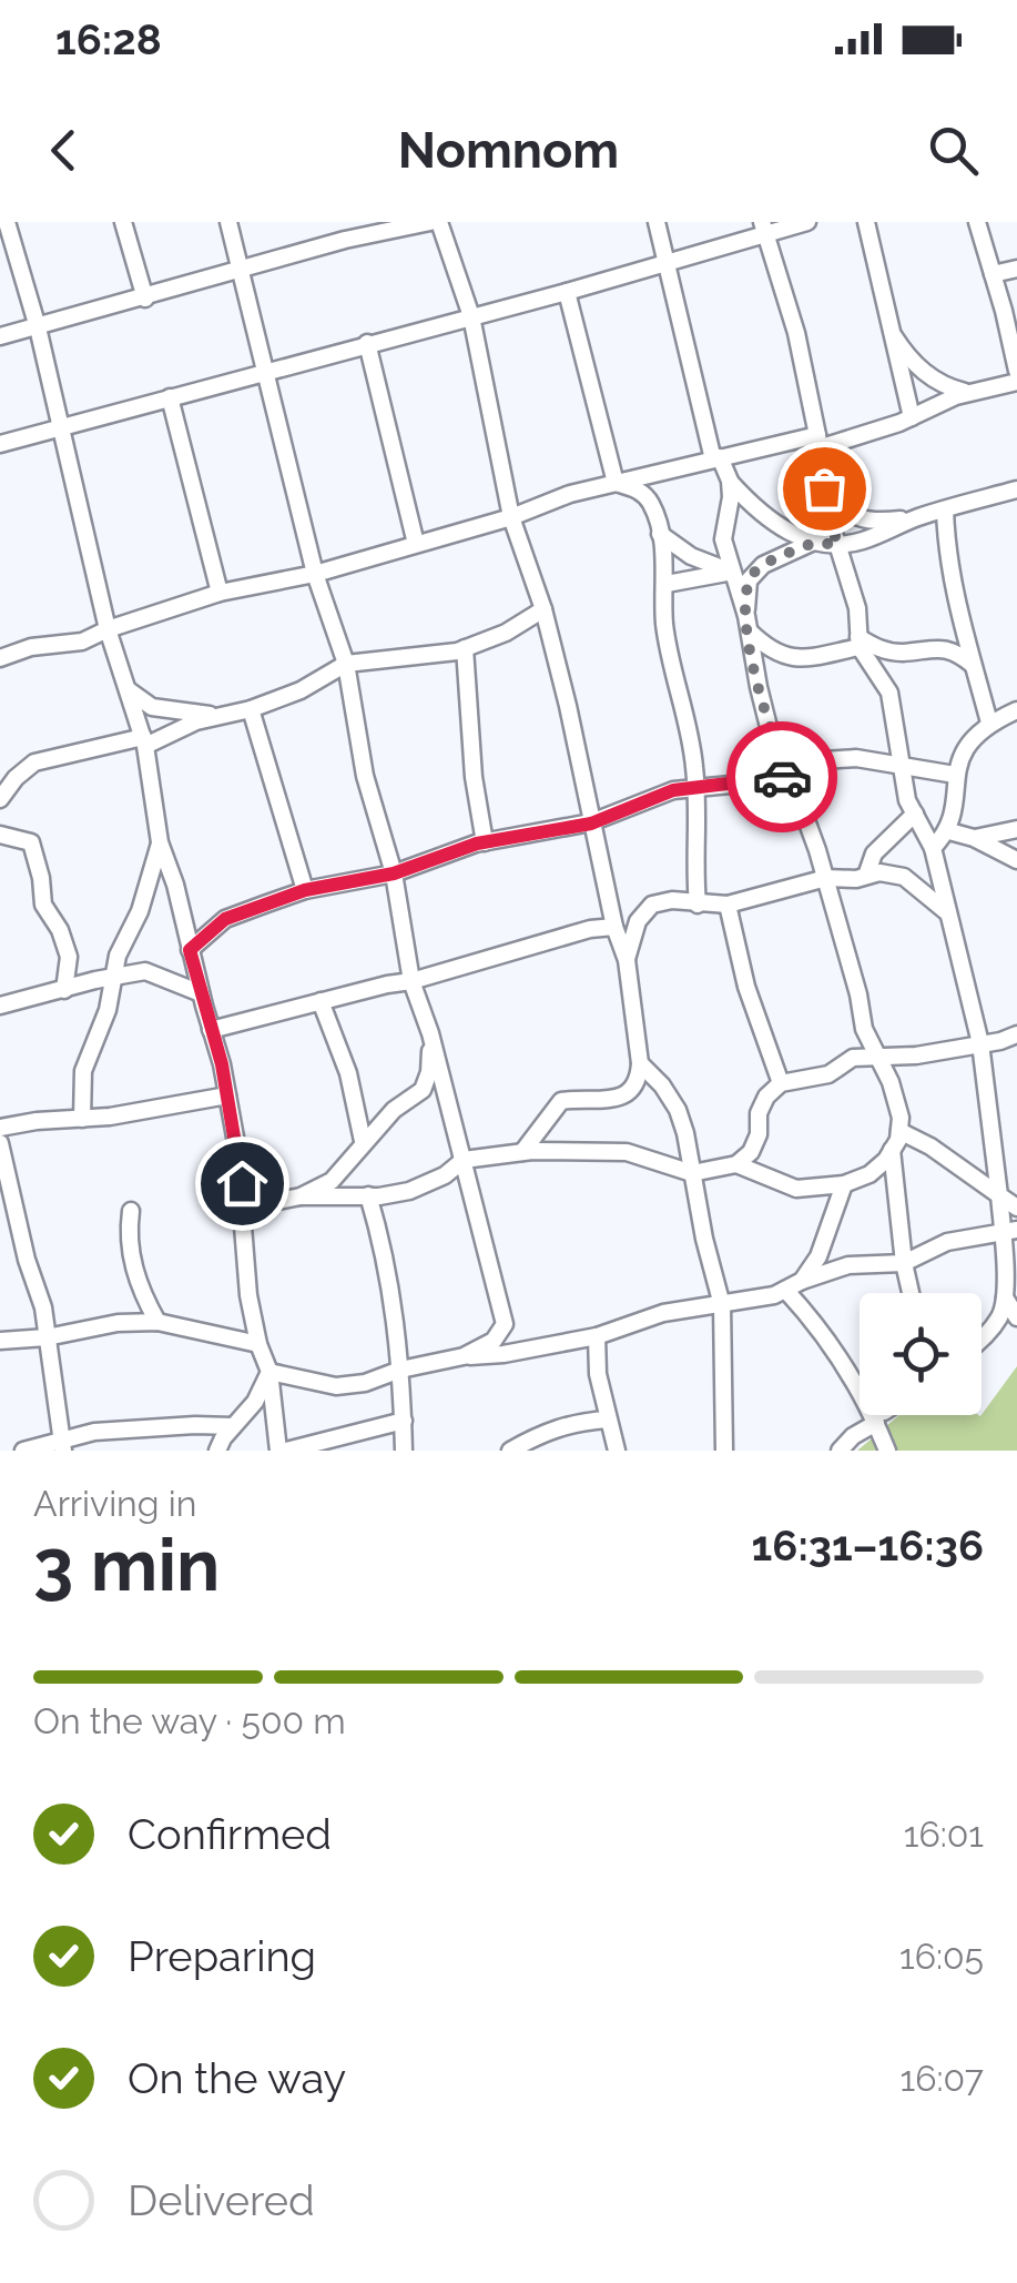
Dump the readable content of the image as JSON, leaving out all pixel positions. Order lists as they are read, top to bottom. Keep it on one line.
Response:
{"page":{"status":"16:28","header":"Nomnom","heading":["3 min","Arriving in","16:31–16:36"],"bar":"On the way · 500 m","list":[["Confirmed","16:01"],["Preparing","16:05"],["On the way","16:07"],"Delivered"]}}
